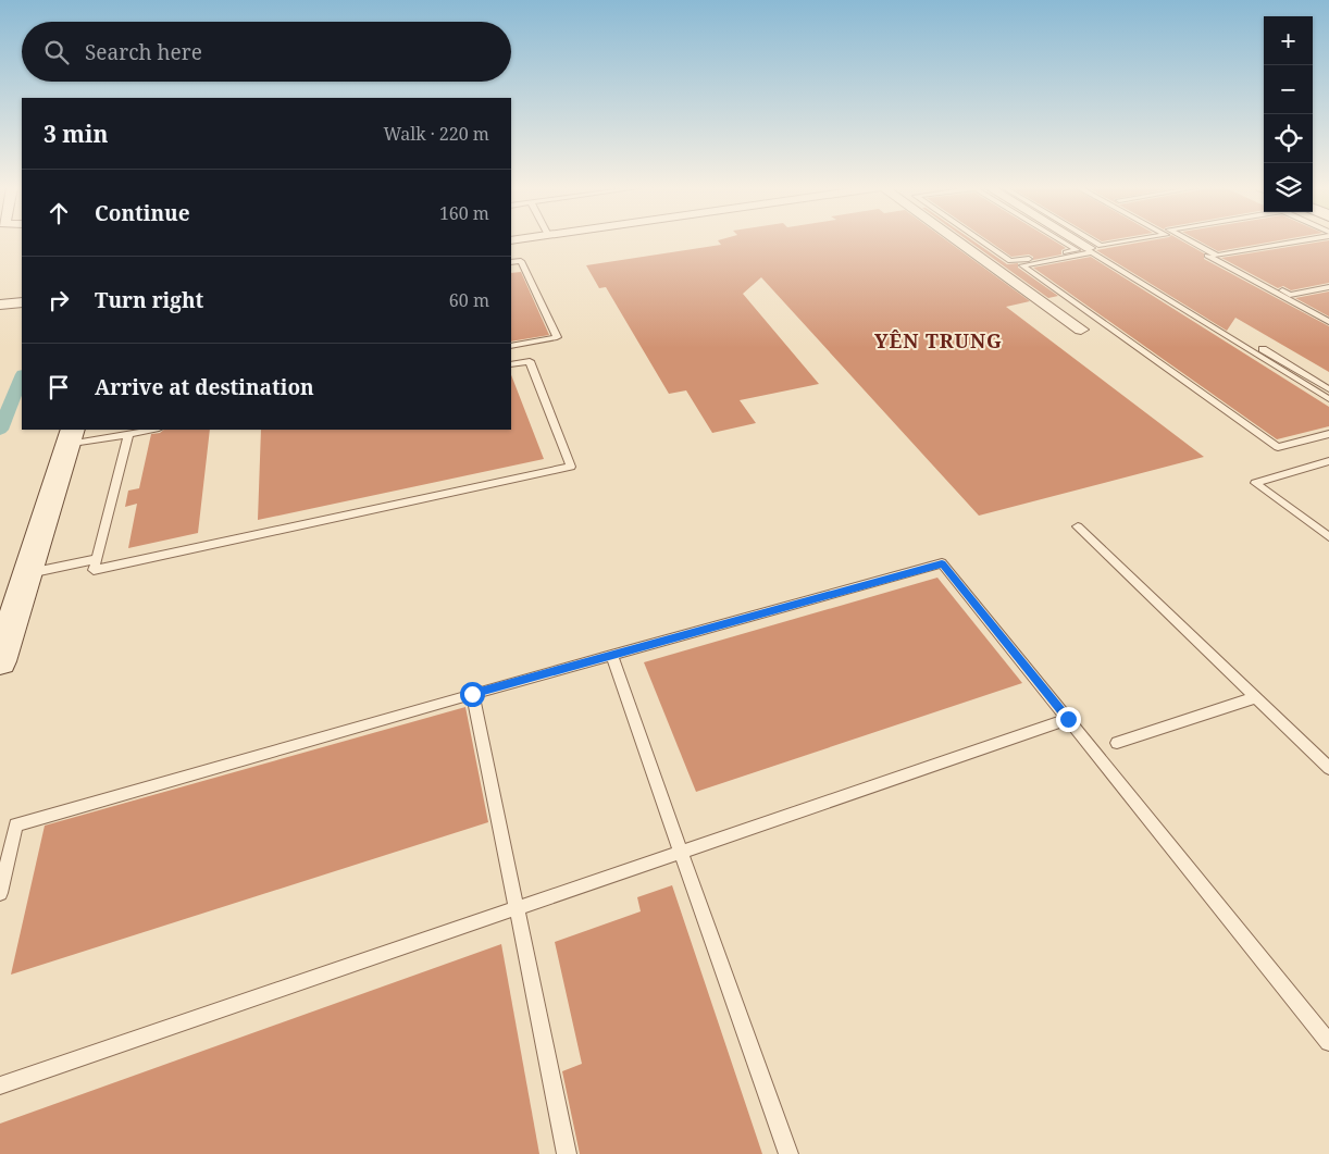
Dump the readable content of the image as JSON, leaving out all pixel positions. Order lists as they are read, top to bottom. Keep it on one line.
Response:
{"districts":["YÊN TRUNG"],"page":{"map_buttons":["+","−"],"search":"Search here","heading":["3 min","Walk · 220 m"],"list":[["Continue","160 m"],["Turn right","60 m"],"Arrive at destination"]}}
